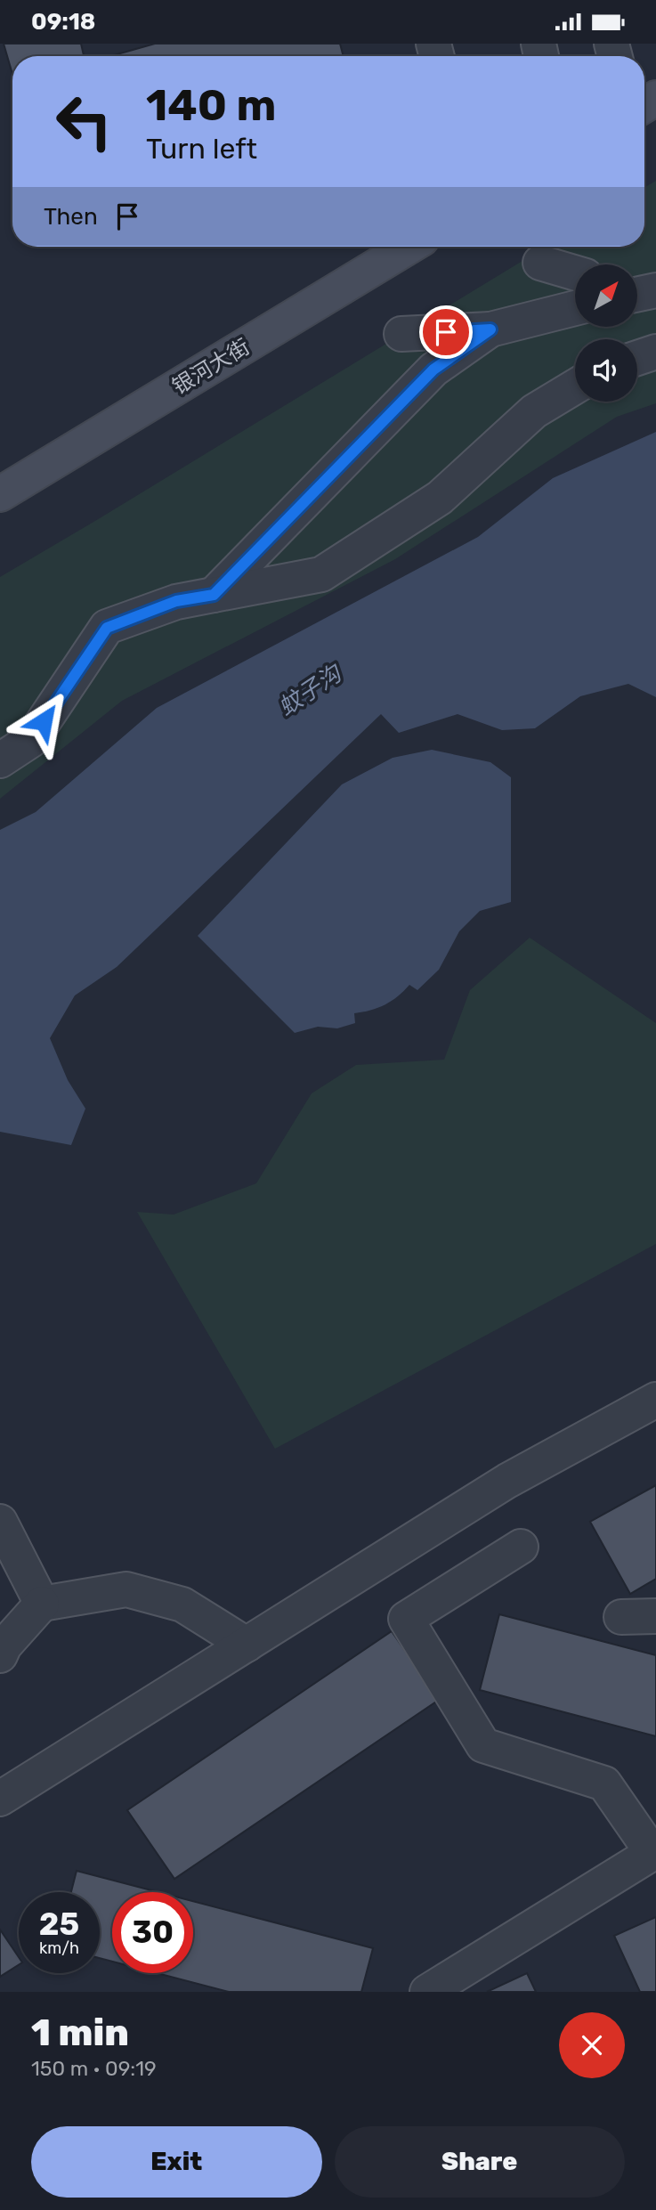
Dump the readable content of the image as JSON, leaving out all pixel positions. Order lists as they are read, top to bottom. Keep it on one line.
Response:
{"streets":{"main road":["银河大街"]},"water":["蚊子沟"],"north":"top right","page":{"status":"09:18","turn":["140 m","Turn left"],"then":"Then","speed":"25 km/h","limit":"30","heading":["1 min","150 m · 09:19"],"buttons":["Exit","Share"]}}
